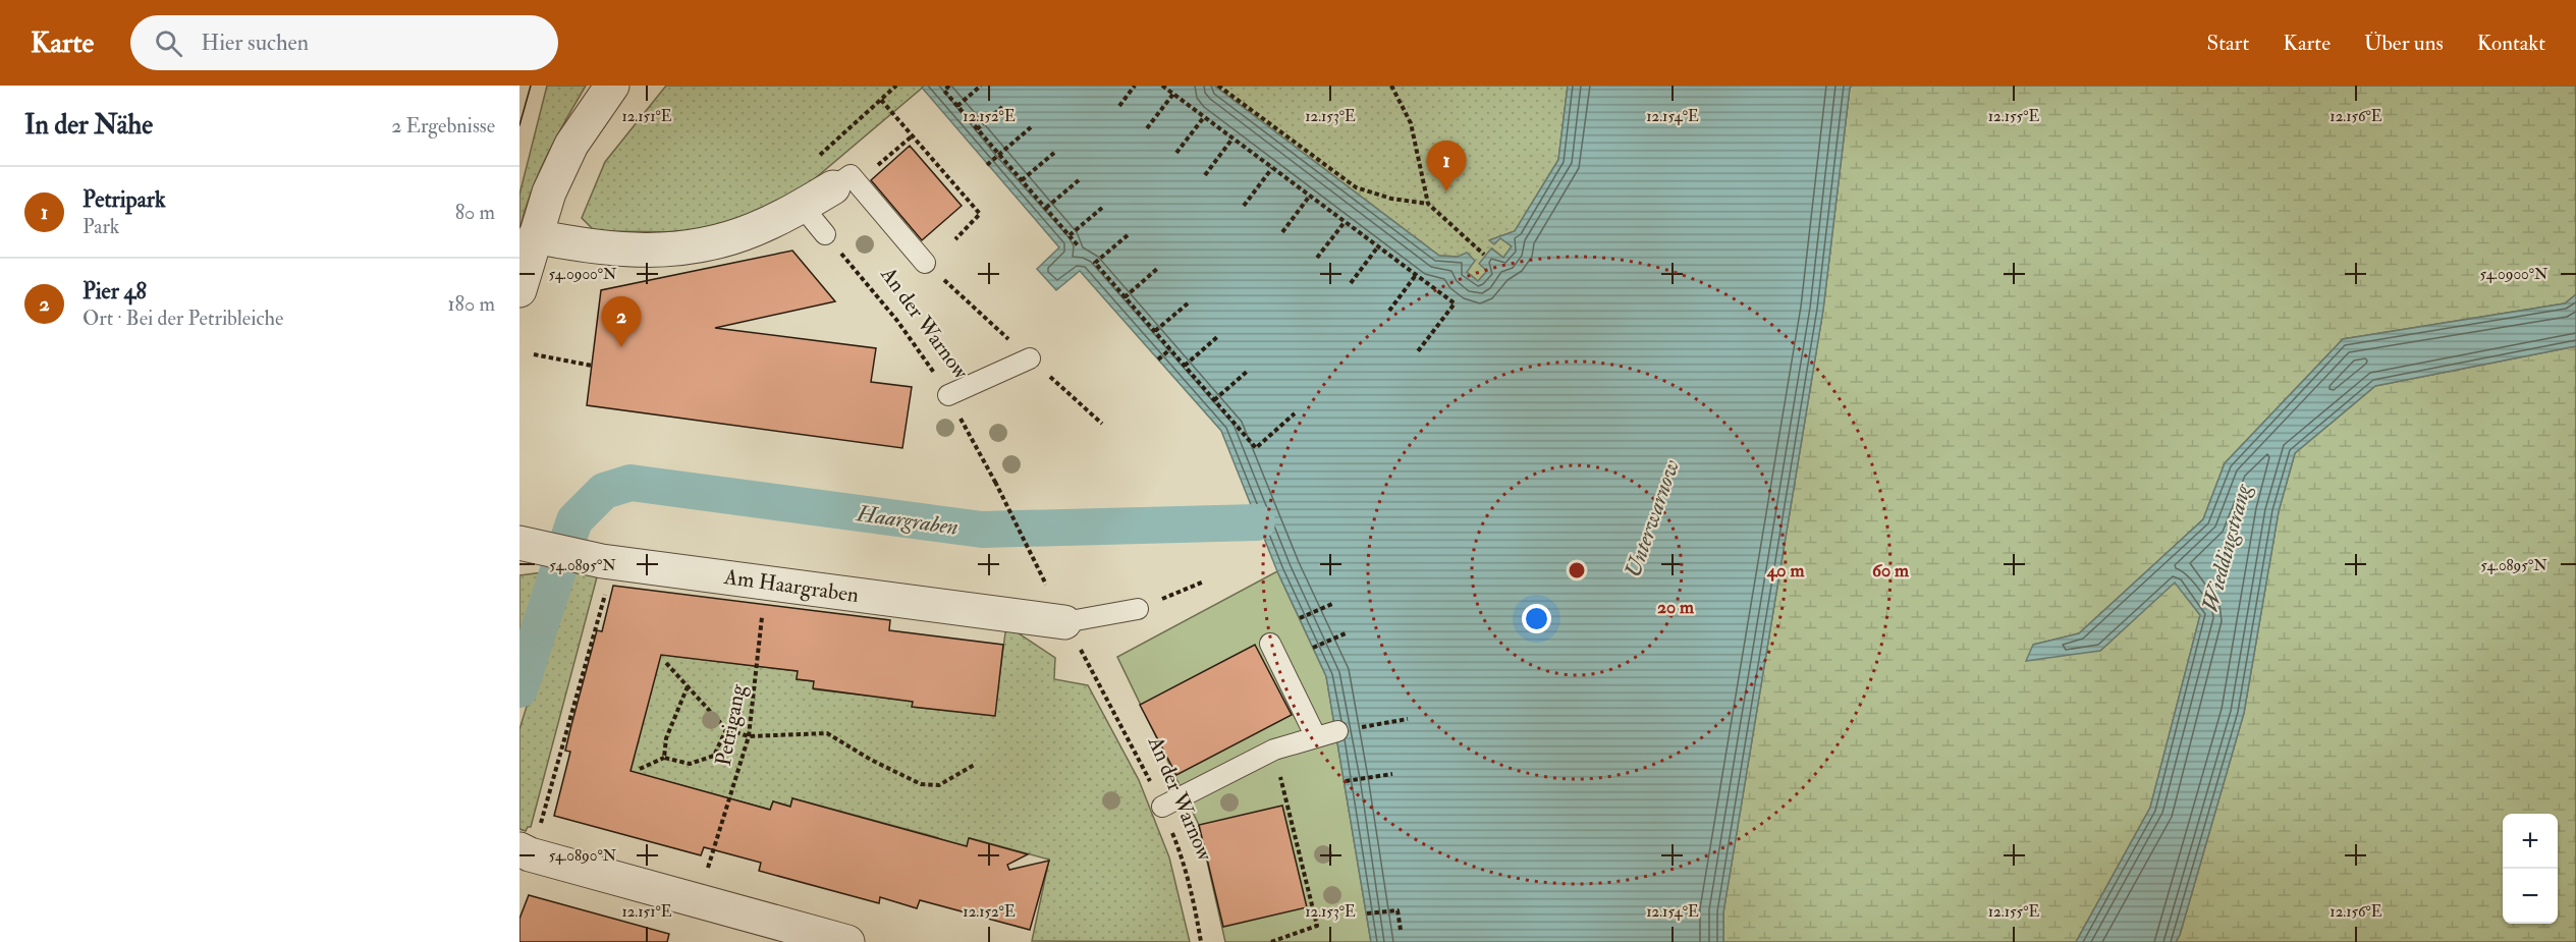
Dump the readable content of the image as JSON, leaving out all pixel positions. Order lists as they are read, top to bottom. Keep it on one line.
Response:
{"streets":{"street":["Am Haargraben"],"path":["An der Warnow","Petrigang"]},"crossings":[["An der Warnow","Am Haargraben"],["Am Haargraben","Petrigang"]],"water":["Unterwarnow","Haargraben","Wieddingstrang"],"page":{"header":"Karte","search":"Hier suchen","nav":["Start","Karte","Über uns","Kontakt"],"heading":["In der Nähe","2 Ergebnisse"],"pins":["1","2"],"list":[{"mark":"1","name":"Petripark","note":"Park","value":"80 m"},{"mark":"2","name":"Pier 48","note":"Ort · Bei der Petribleiche","value":"180 m"}],"map_buttons":["+","−"]},"coordinates":["12.151°E","12.152°E","12.153°E","12.154°E","12.155°E","12.156°E","54.0900°N","54.0895°N","54.0890°N"],"rings":["40 m","60 m","20 m"]}
